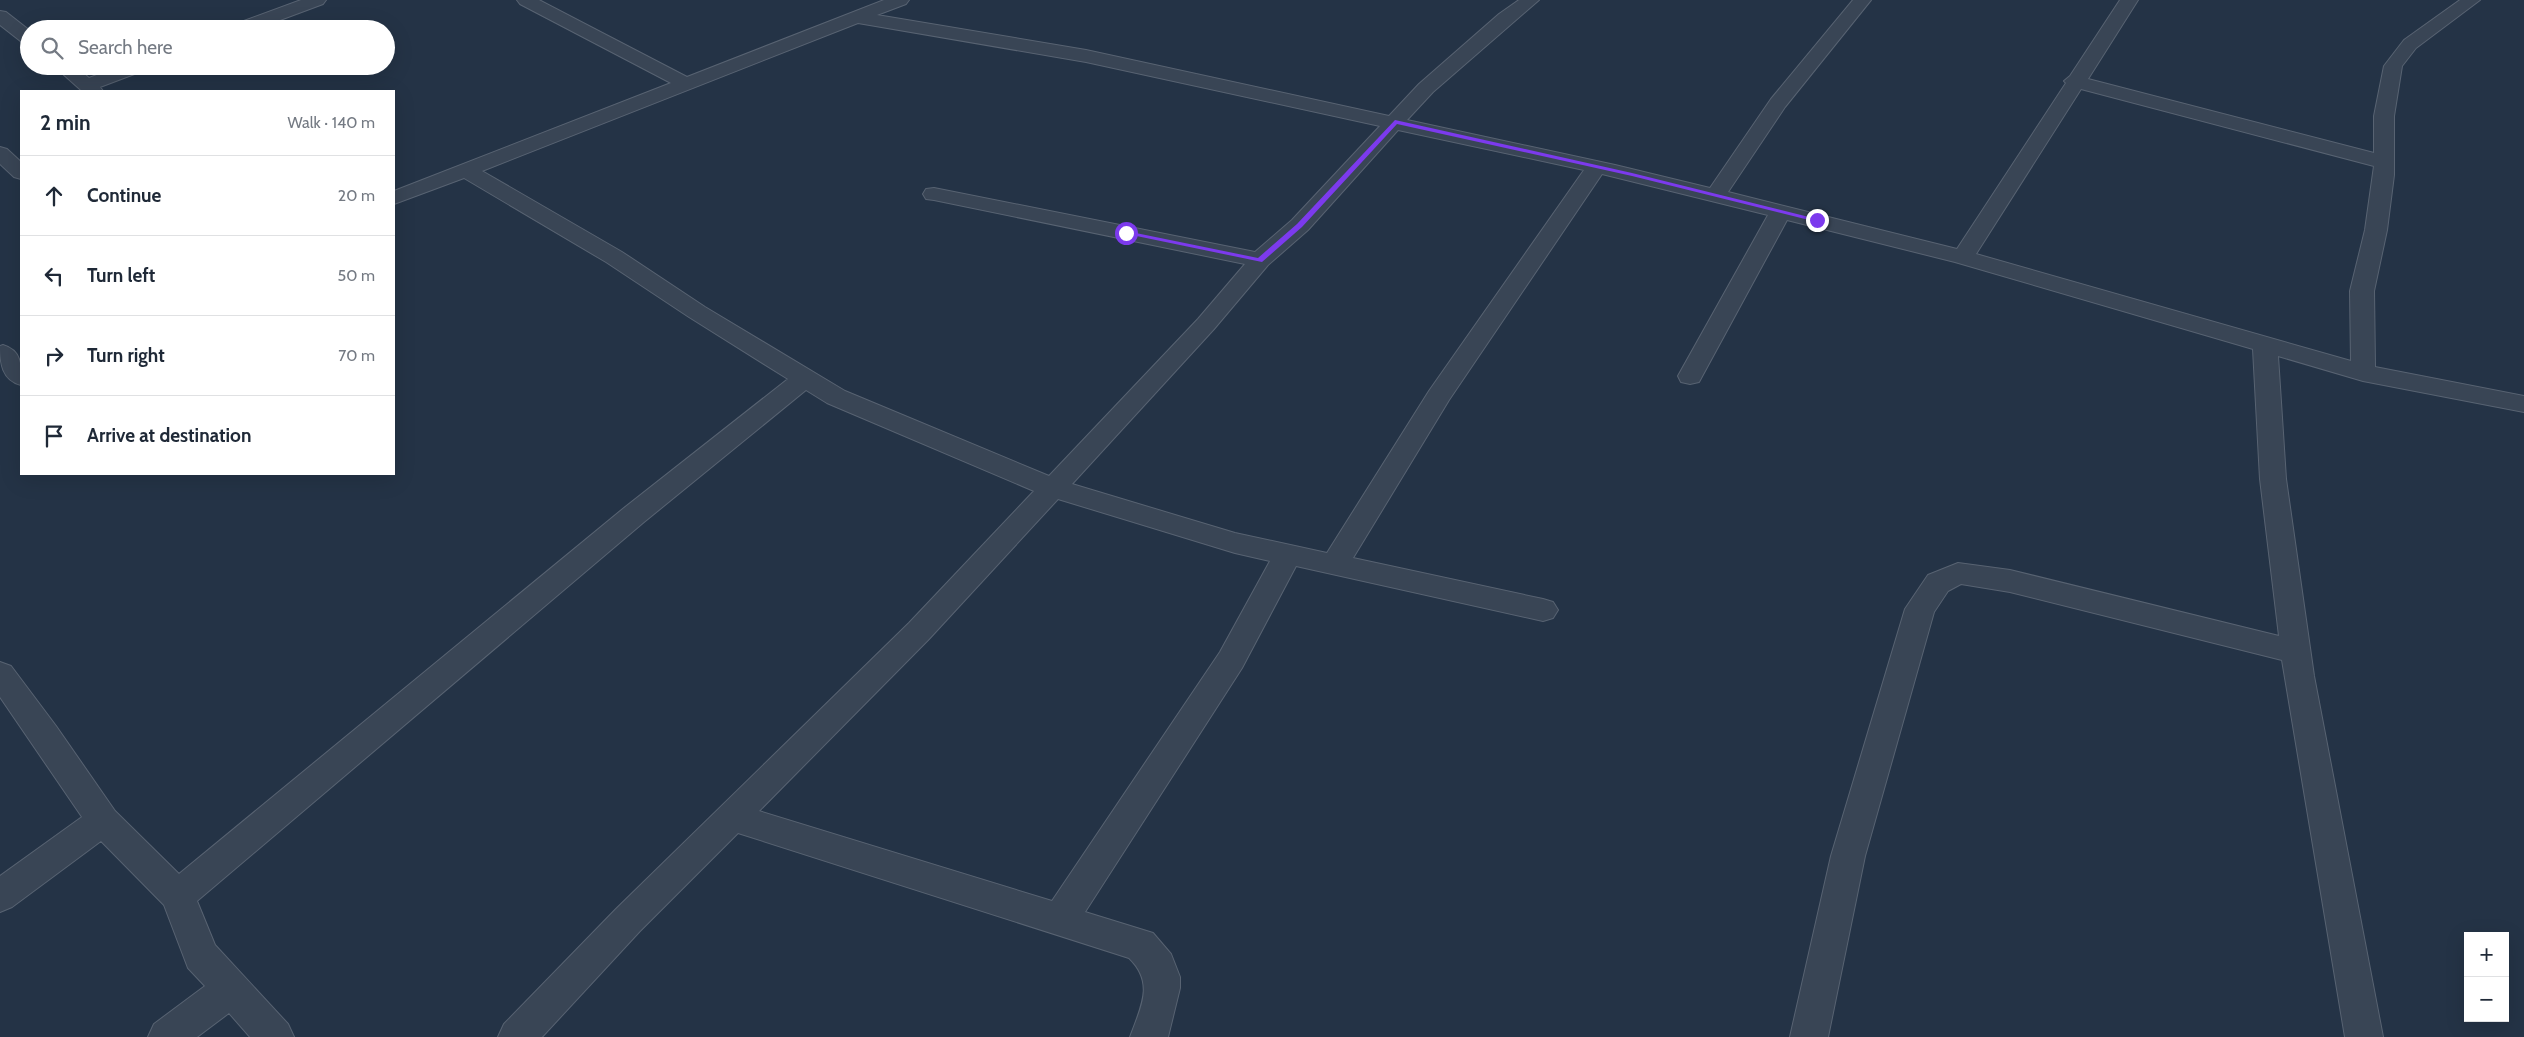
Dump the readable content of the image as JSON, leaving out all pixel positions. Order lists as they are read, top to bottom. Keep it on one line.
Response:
{"page":{"search":"Search here","heading":["2 min","Walk · 140 m"],"list":[["Continue","20 m"],["Turn left","50 m"],["Turn right","70 m"],"Arrive at destination"],"map_buttons":["+","−"]}}
